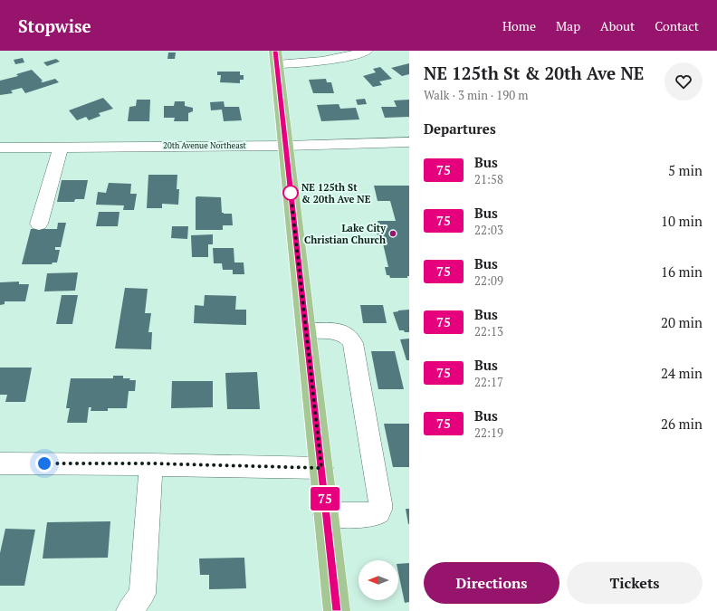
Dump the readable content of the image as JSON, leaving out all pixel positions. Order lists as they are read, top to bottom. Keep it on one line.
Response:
{"streets":{"street":["20th Avenue Northeast"]},"places":["NE 125th St & 20th Ave NE","Lake City Christian Church"],"lines":["bus line 75"],"north":"left","page":{"header":"Stopwise","nav":["Home","Map","About","Contact"],"on_map":"75","heading":[["NE 125th St & 20th Ave NE","Walk · 3 min · 190 m"],"Departures"],"list":[{"mark":"75","name":"Bus","note":"21:58","value":"5 min"},{"mark":"75","name":"Bus","note":"22:03","value":"10 min"},{"mark":"75","name":"Bus","note":"22:09","value":"16 min"},{"mark":"75","name":"Bus","note":"22:13","value":"20 min"},{"mark":"75","name":"Bus","note":"22:17","value":"24 min"},{"mark":"75","name":"Bus","note":"22:19","value":"26 min"}],"buttons":["Directions","Tickets"]}}
